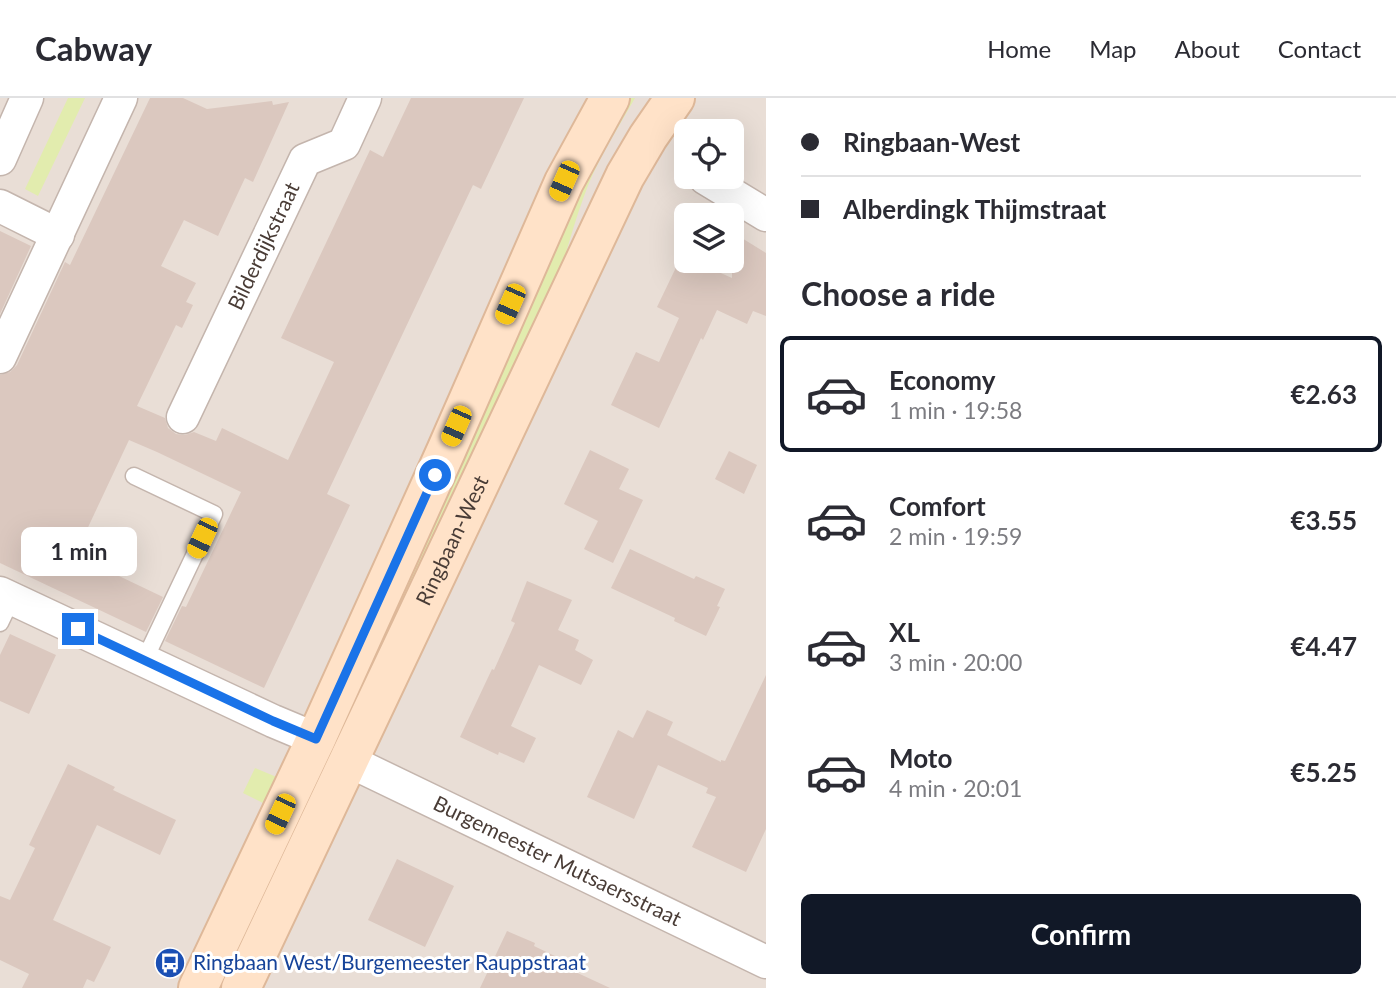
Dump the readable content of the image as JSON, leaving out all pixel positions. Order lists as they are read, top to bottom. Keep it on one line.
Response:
{"streets":{"main road":["Ringbaan-West"],"street":["Bilderdijkstraat","Burgemeester Mutsaersstraat"]},"crossings":[["Ringbaan-West","Burgemeester Mutsaersstraat"]],"places":{"bus stop":["Ringbaan West/Burgemeester Rauppstraat"]},"page":{"header":"Cabway","nav":["Home","Map","About","Contact"],"banner":["Ringbaan-West","Alberdingk Thijmstraat"],"heading":"Choose a ride","list":[{"name":"Economy","note":"1 min · 19:58","value":"€2.63"},{"name":"Comfort","note":"2 min · 19:59","value":"€3.55"},{"name":"XL","note":"3 min · 20:00","value":"€4.47"},{"name":"Moto","note":"4 min · 20:01","value":"€5.25"}],"bubble":"1 min","buttons":"Confirm"}}
